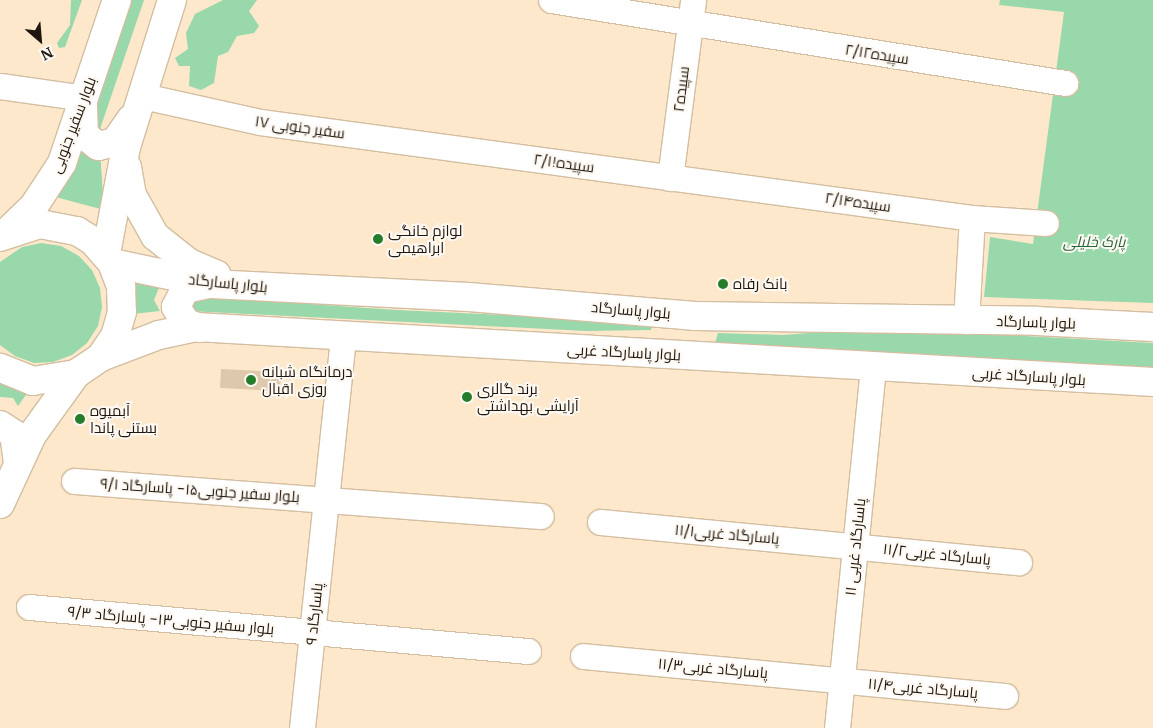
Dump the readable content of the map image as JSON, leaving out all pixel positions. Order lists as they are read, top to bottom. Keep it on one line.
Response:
{"streets":{"main road":["بلوار سفیر جنوبی","بلوار پاسارگاد","بلوار پاسارگاد غربی"],"street":["سپیده۲/۱۲","سپیده۲","سفیر جنوبی ۱۷","سپیده۲/۱۱","سپیده۲/۱۴","بلوار سفیر جنوبی۱۵- پاسارگاد ۹/۱","پاسارگاد غربی۱۱/۱","پاسارگاد غربی ۱۱","پاسارگاد غربی۱۱/۲","پاسارگاد ۹","بلوار سفیر جنوبی۱۳- پاسارگاد ۹/۳","پاسارگاد غربی۱۱/۳","پاسارگاد غربی۱۱/۴"]},"crossings":[["سپیده۲/۱۲","سپیده۲"],["سپیده۲","سپیده۲/۱۱"],["سپیده۲","سپیده۲/۱۴"],["سفیر جنوبی ۱۷","سپیده۲/۱۱"],["سپیده۲/۱۱","سپیده۲/۱۴"],["بلوار پاسارگاد غربی","پاسارگاد غربی ۱۱"],["بلوار پاسارگاد غربی","پاسارگاد ۹"],["بلوار سفیر جنوبی۱۵- پاسارگاد ۹/۱","پاسارگاد ۹"],["پاسارگاد غربی۱۱/۱","پاسارگاد غربی ۱۱"],["پاسارگاد غربی۱۱/۱","پاسارگاد غربی۱۱/۲"],["پاسارگاد غربی ۱۱","پاسارگاد غربی۱۱/۲"],["پاسارگاد غربی ۱۱","پاسارگاد غربی۱۱/۳"],["پاسارگاد غربی ۱۱","پاسارگاد غربی۱۱/۴"],["پاسارگاد ۹","بلوار سفیر جنوبی۱۳- پاسارگاد ۹/۳"],["پاسارگاد غربی۱۱/۳","پاسارگاد غربی۱۱/۴"]],"parks":["پارک خلیلی"],"places":["لوازم خانگی ابراهیمی","بانک رفاه","درمانگاه شبانه روزی اقبال","برند گالری آرایشی بهداشتی","آبمیوه بستنی پاندا"],"north":"bottom right"}
